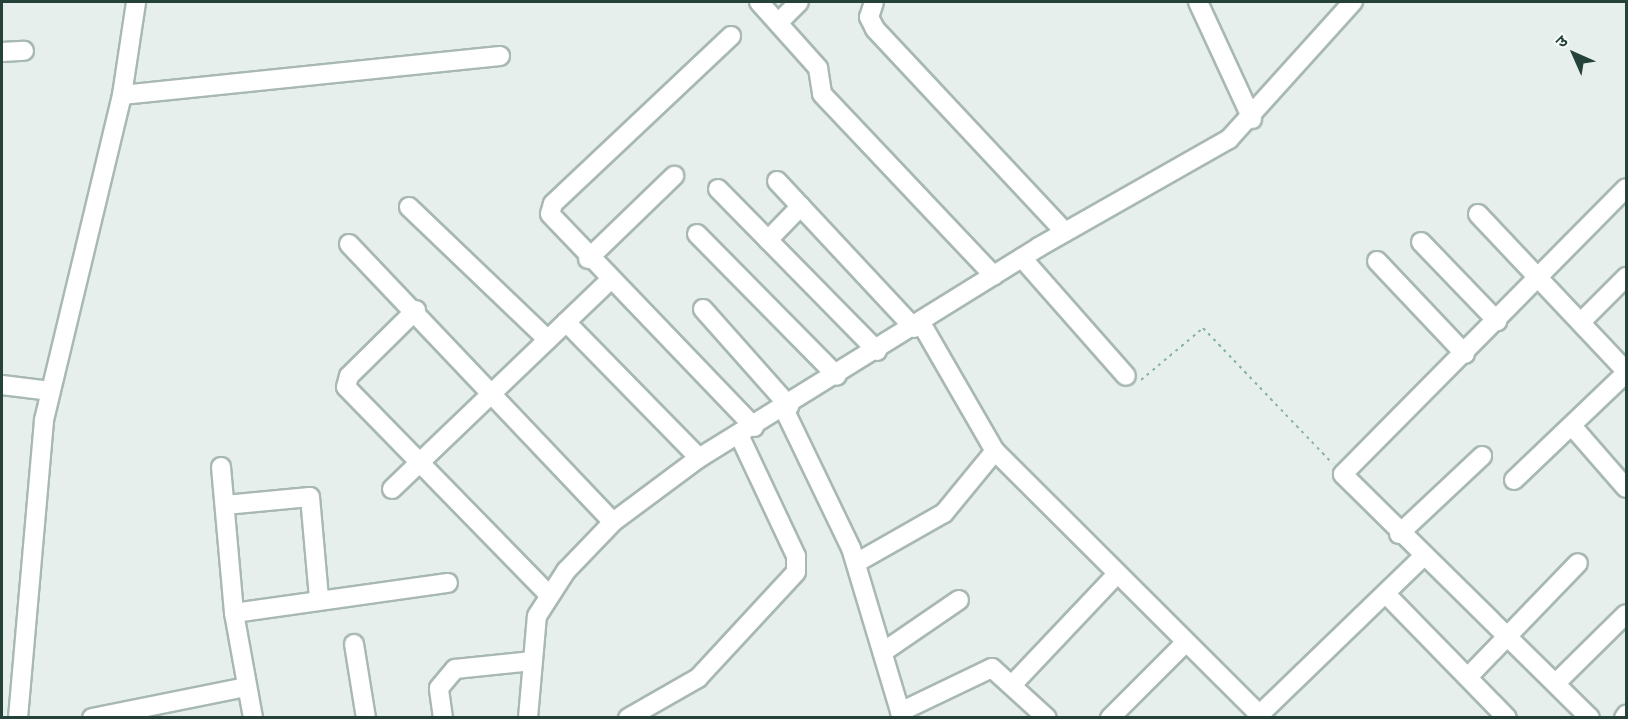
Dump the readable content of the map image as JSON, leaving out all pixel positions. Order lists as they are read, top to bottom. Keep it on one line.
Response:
{"north":"top left"}
